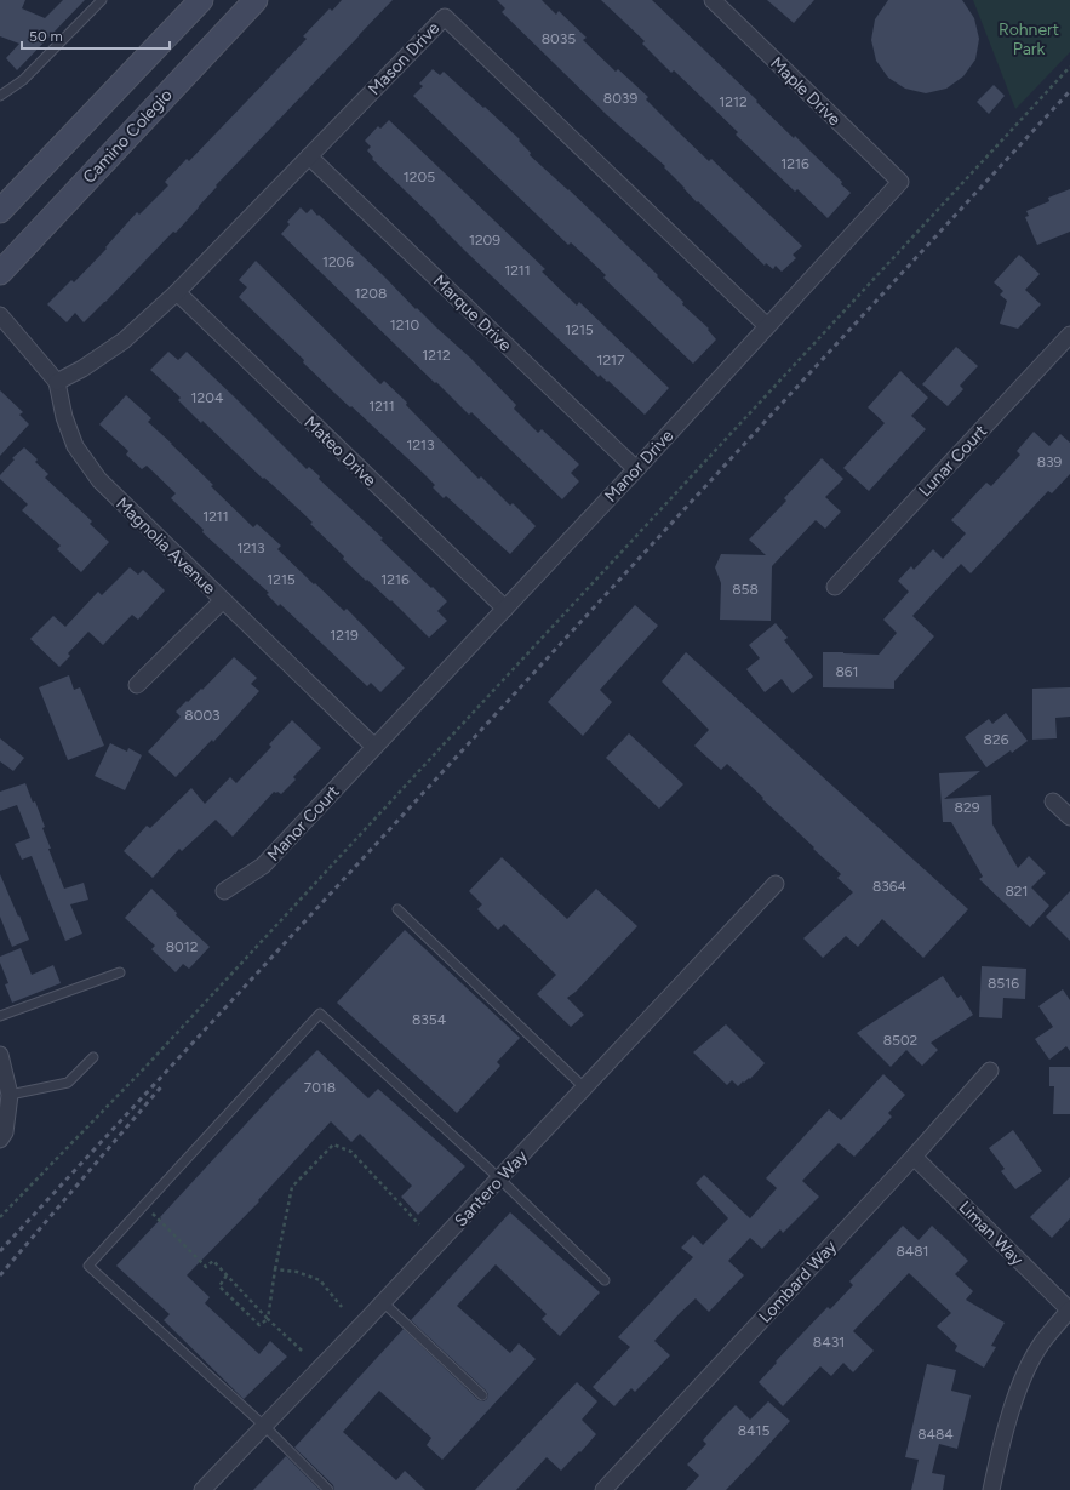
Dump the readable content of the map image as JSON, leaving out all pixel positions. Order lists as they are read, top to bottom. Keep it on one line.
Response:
{"streets":{"street":["Mason Drive","Maple Drive","Camino Colegio","Marque Drive","Mateo Drive","Lunar Court","Manor Drive","Magnolia Avenue","Manor Court","Santero Way","Liman Way","Lombard Way"]},"crossings":[["Mason Drive","Marque Drive"],["Mason Drive","Mateo Drive"],["Mason Drive","Manor Drive"],["Mason Drive","Magnolia Avenue"],["Maple Drive","Manor Drive"],["Marque Drive","Manor Drive"],["Mateo Drive","Manor Drive"],["Manor Drive","Magnolia Avenue"],["Manor Drive","Manor Court"],["Magnolia Avenue","Manor Court"],["Liman Way","Lombard Way"]],"parks":["Rohnert Park"],"house_numbers":["8035","8039","1212","1216","1205","1209","1206","1211","1208","1210","1215","1212","1217","1204","1211","1213","839","1211","1213","1215","1216","858","1219","861","8003","826","829","8364","821","8012","8516","8354","8502","7018","8481","8431","8415","8484"],"scale_bar":"50 m"}
